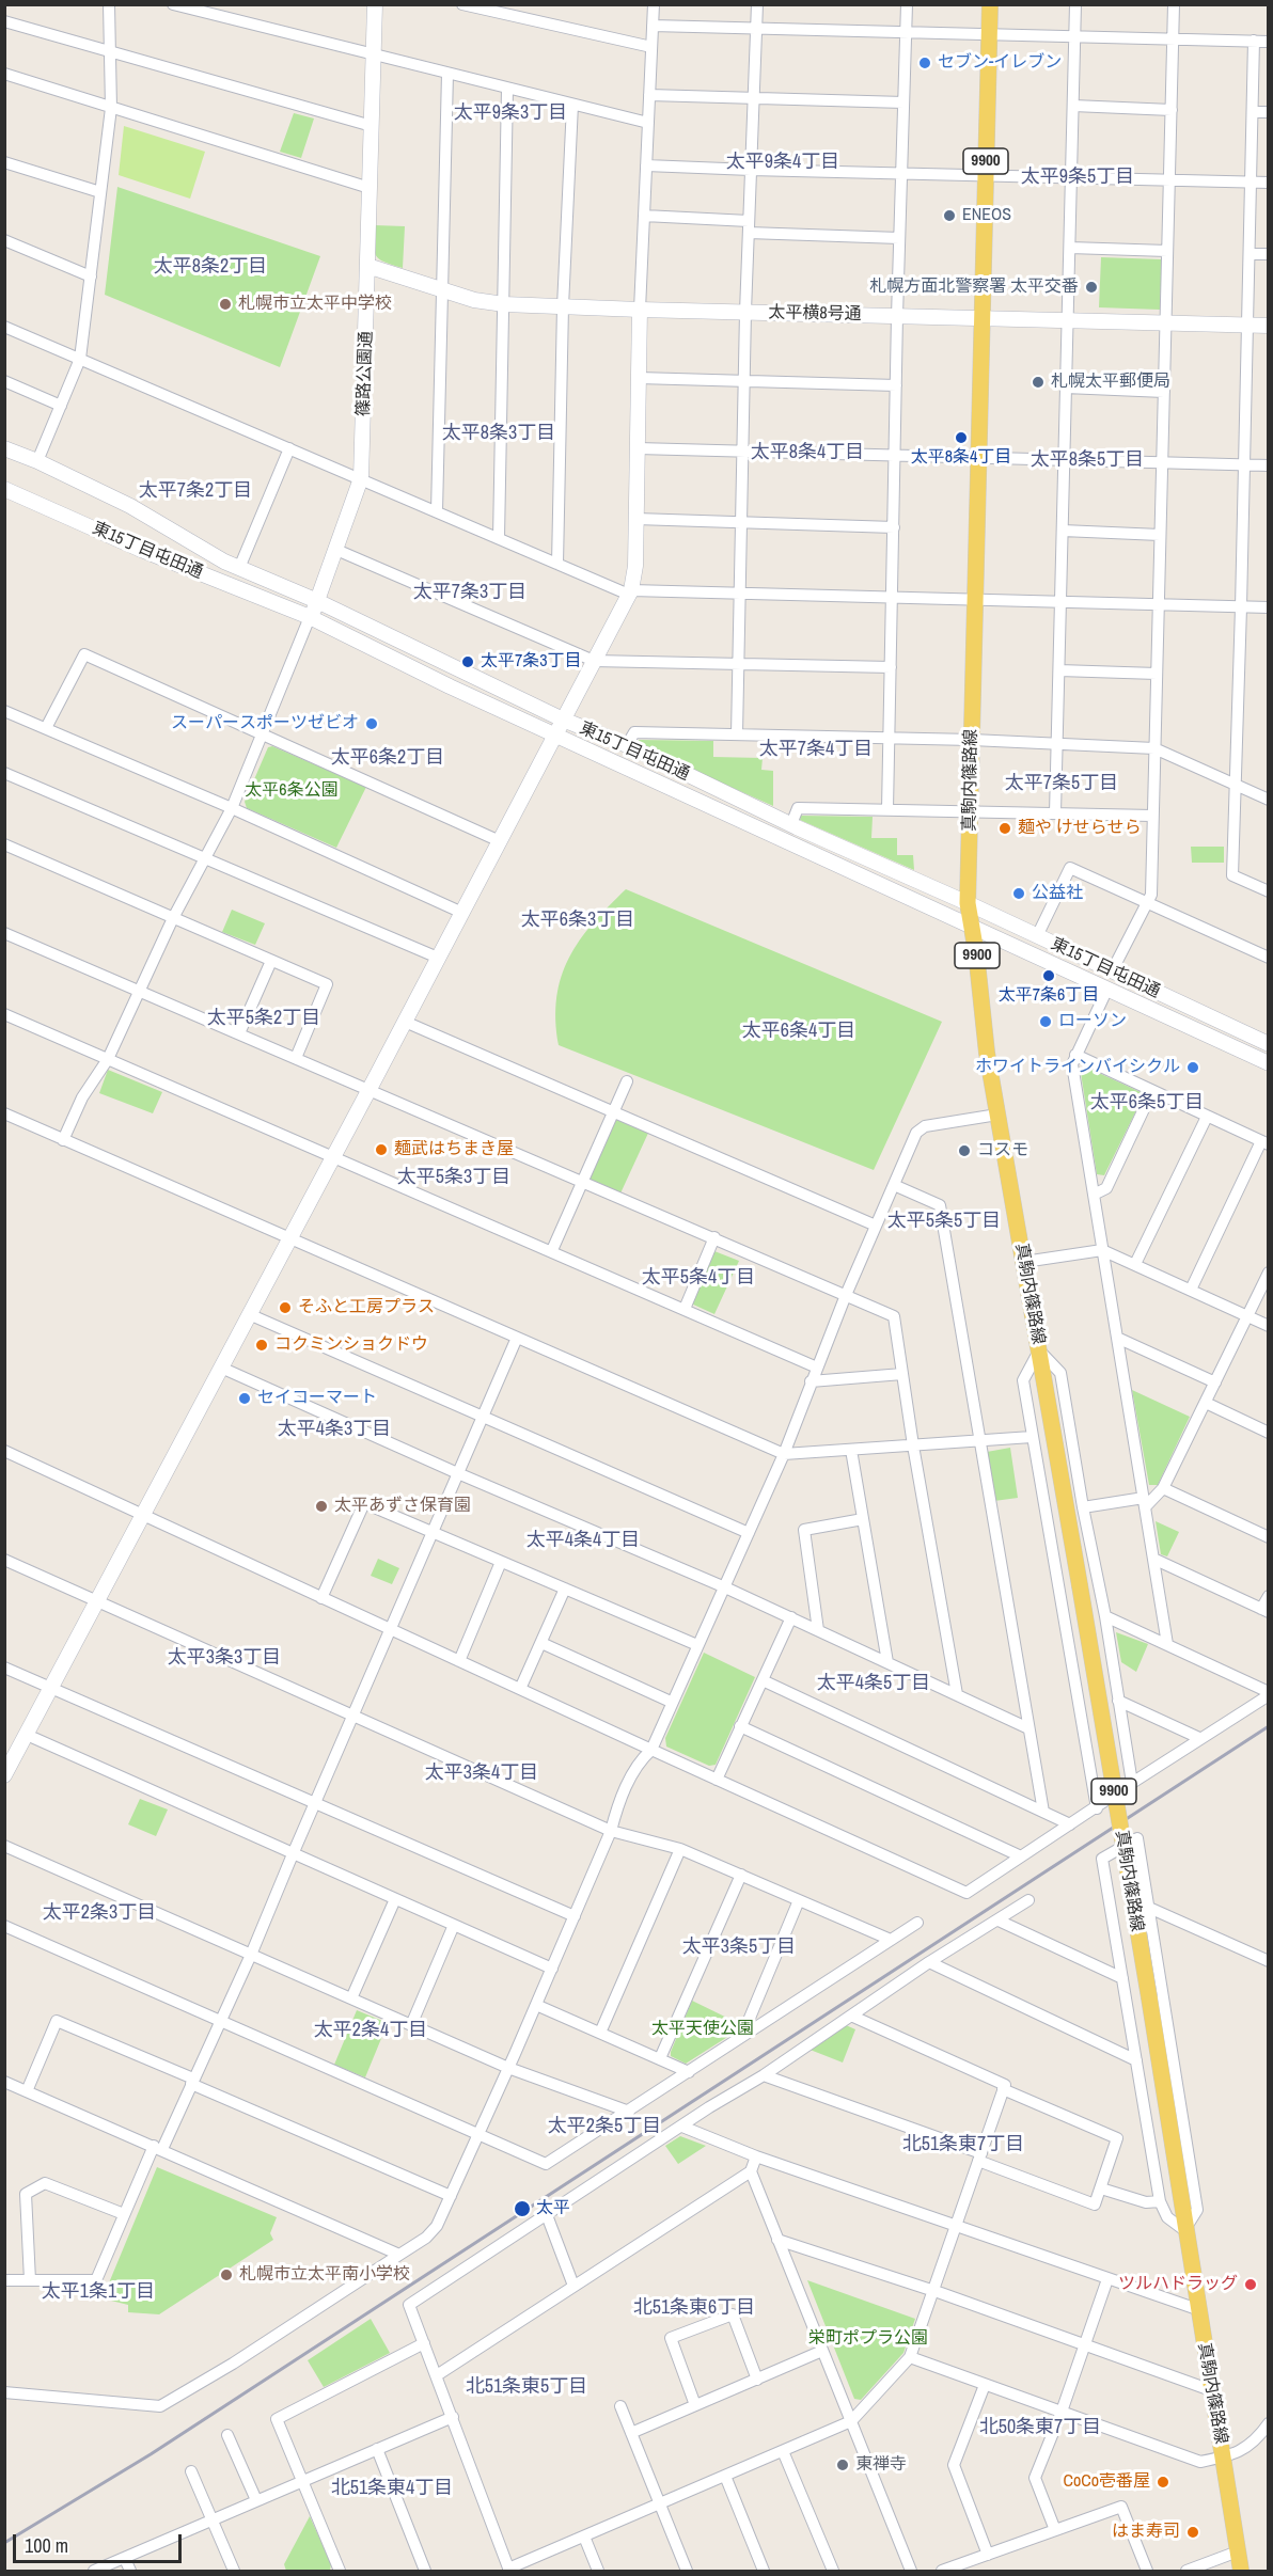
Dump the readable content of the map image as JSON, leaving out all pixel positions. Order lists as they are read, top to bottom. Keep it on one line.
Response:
{"streets":{"main road":["9900","真駒内篠路線"],"street":["太平横8号通","篠路公園通","東15丁目屯田通"]},"crossings":[["太平横8号通","篠路公園通"],["太平横8号通","真駒内篠路線"],["篠路公園通","東15丁目屯田通"],["東15丁目屯田通","真駒内篠路線"]],"districts":["太平9条3丁目","太平9条4丁目","太平9条5丁目","太平8条2丁目","太平8条3丁目","太平8条4丁目","太平8条5丁目","太平7条2丁目","太平7条3丁目","太平7条4丁目","太平6条2丁目","太平7条5丁目","太平6条3丁目","太平5条2丁目","太平6条4丁目","太平6条5丁目","太平5条3丁目","太平5条5丁目","太平5条4丁目","太平4条3丁目","太平4条4丁目","太平3条3丁目","太平4条5丁目","太平3条4丁目","太平2条3丁目","太平3条5丁目","太平2条4丁目","太平2条5丁目","北51条東7丁目","太平1条1丁目","北51条東6丁目","北51条東5丁目","北50条東7丁目","北51条東4丁目"],"parks":["太平6条公園","太平天使公園","栄町ポプラ公園"],"places":["セブン-イレブン","ENEOS","札幌方面北警察署 太平交番","札幌市立太平中学校","札幌太平郵便局","太平8条4丁目","太平7条3丁目","スーパースポーツゼビオ","麺や けせらせら","公益社","太平7条6丁目","ローソン","ホワイトラインバイシクル","麺武はちまき屋","コスモ","そふと工房プラス","コクミンショクドウ","セイコーマート","太平あずさ保育園","太平","札幌市立太平南小学校","ツルハドラッグ","東禅寺","CoCo壱番屋","はま寿司"],"scale_bar":"100 m"}
